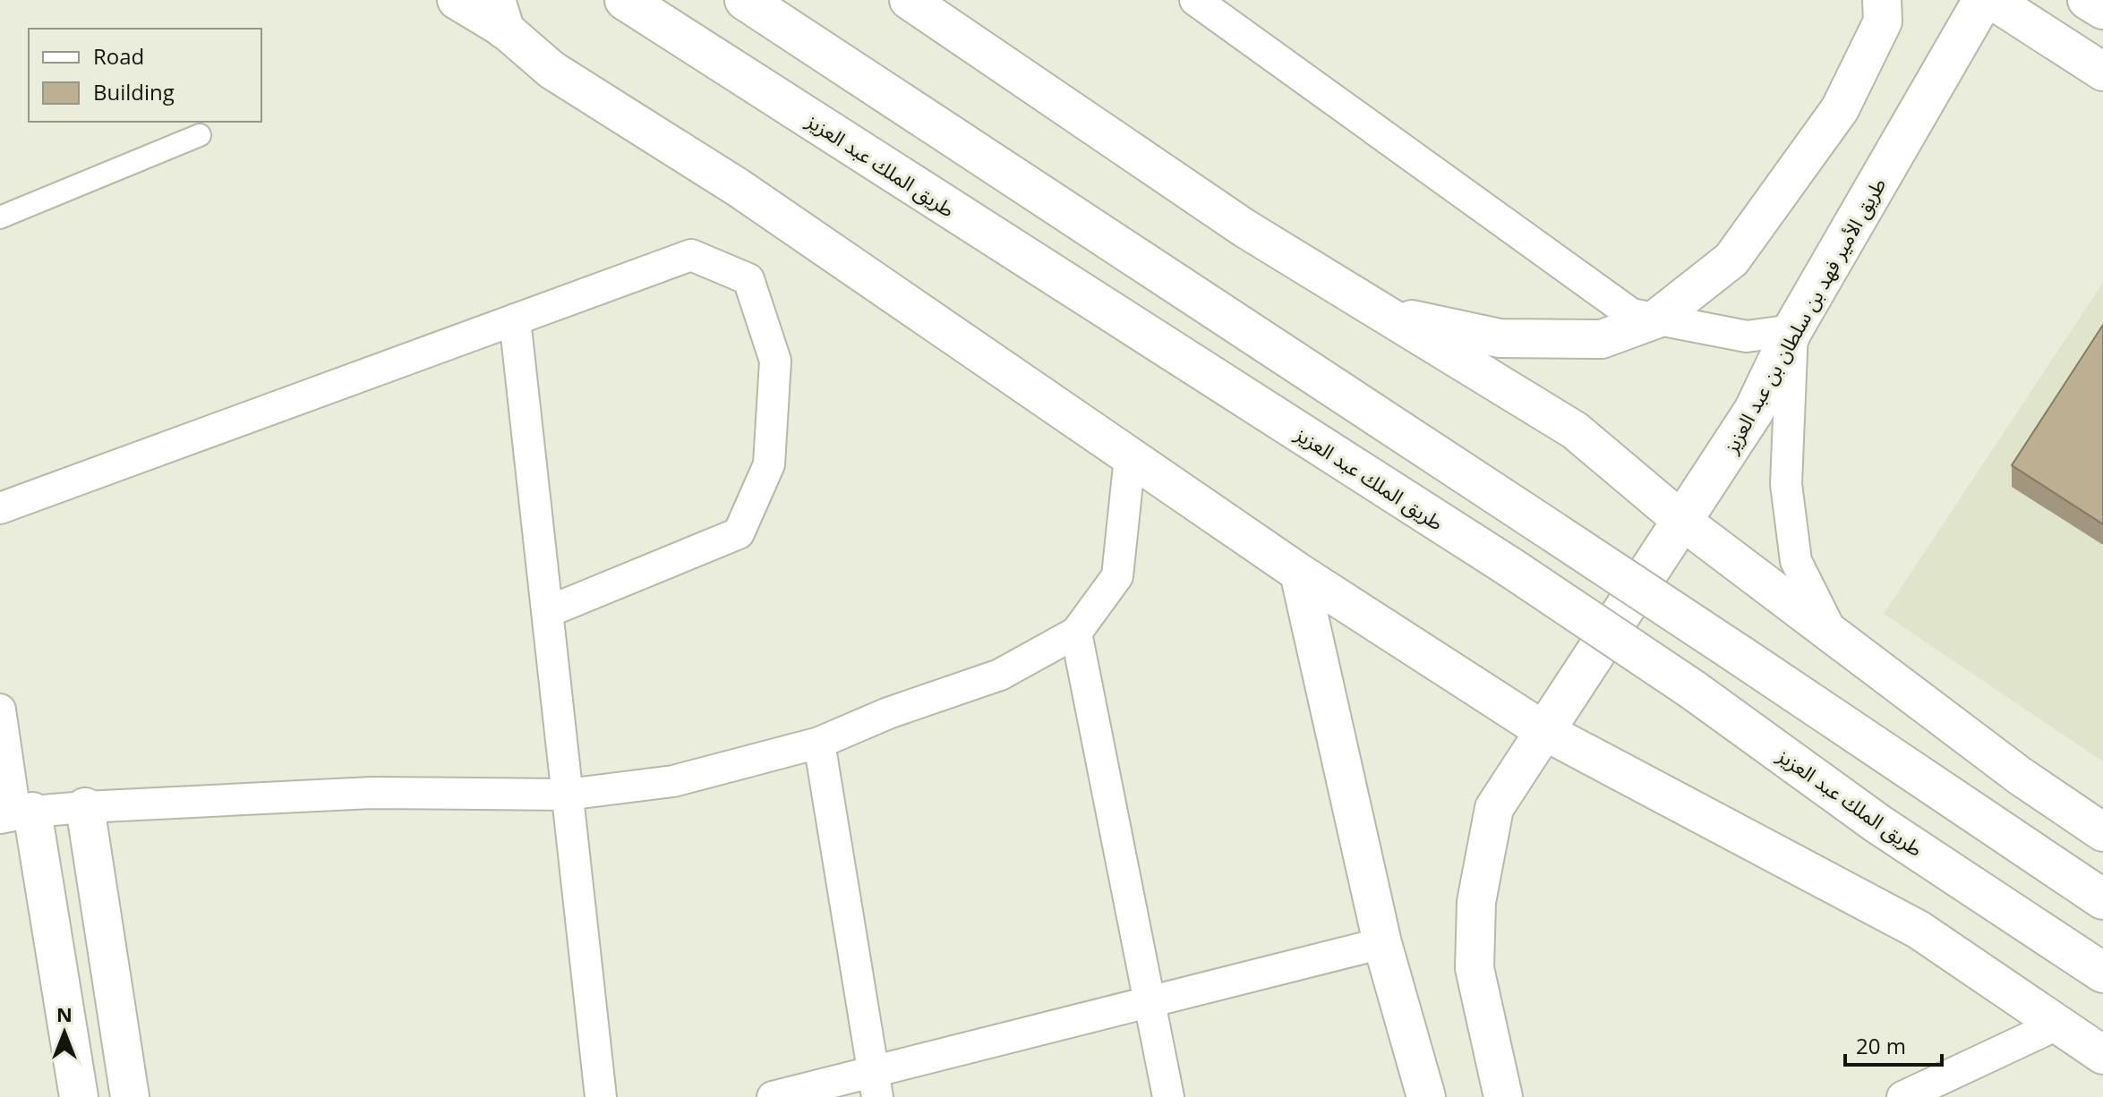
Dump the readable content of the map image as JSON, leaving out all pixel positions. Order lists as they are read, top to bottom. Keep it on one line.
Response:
{"streets":{"main road":["طريق الملك عبد العزيز","طريق الأمير فهد بن سلطان بن عبد العزيز"]},"legend":["Road","Building"],"scale_bar":"20 m","north":"top"}
